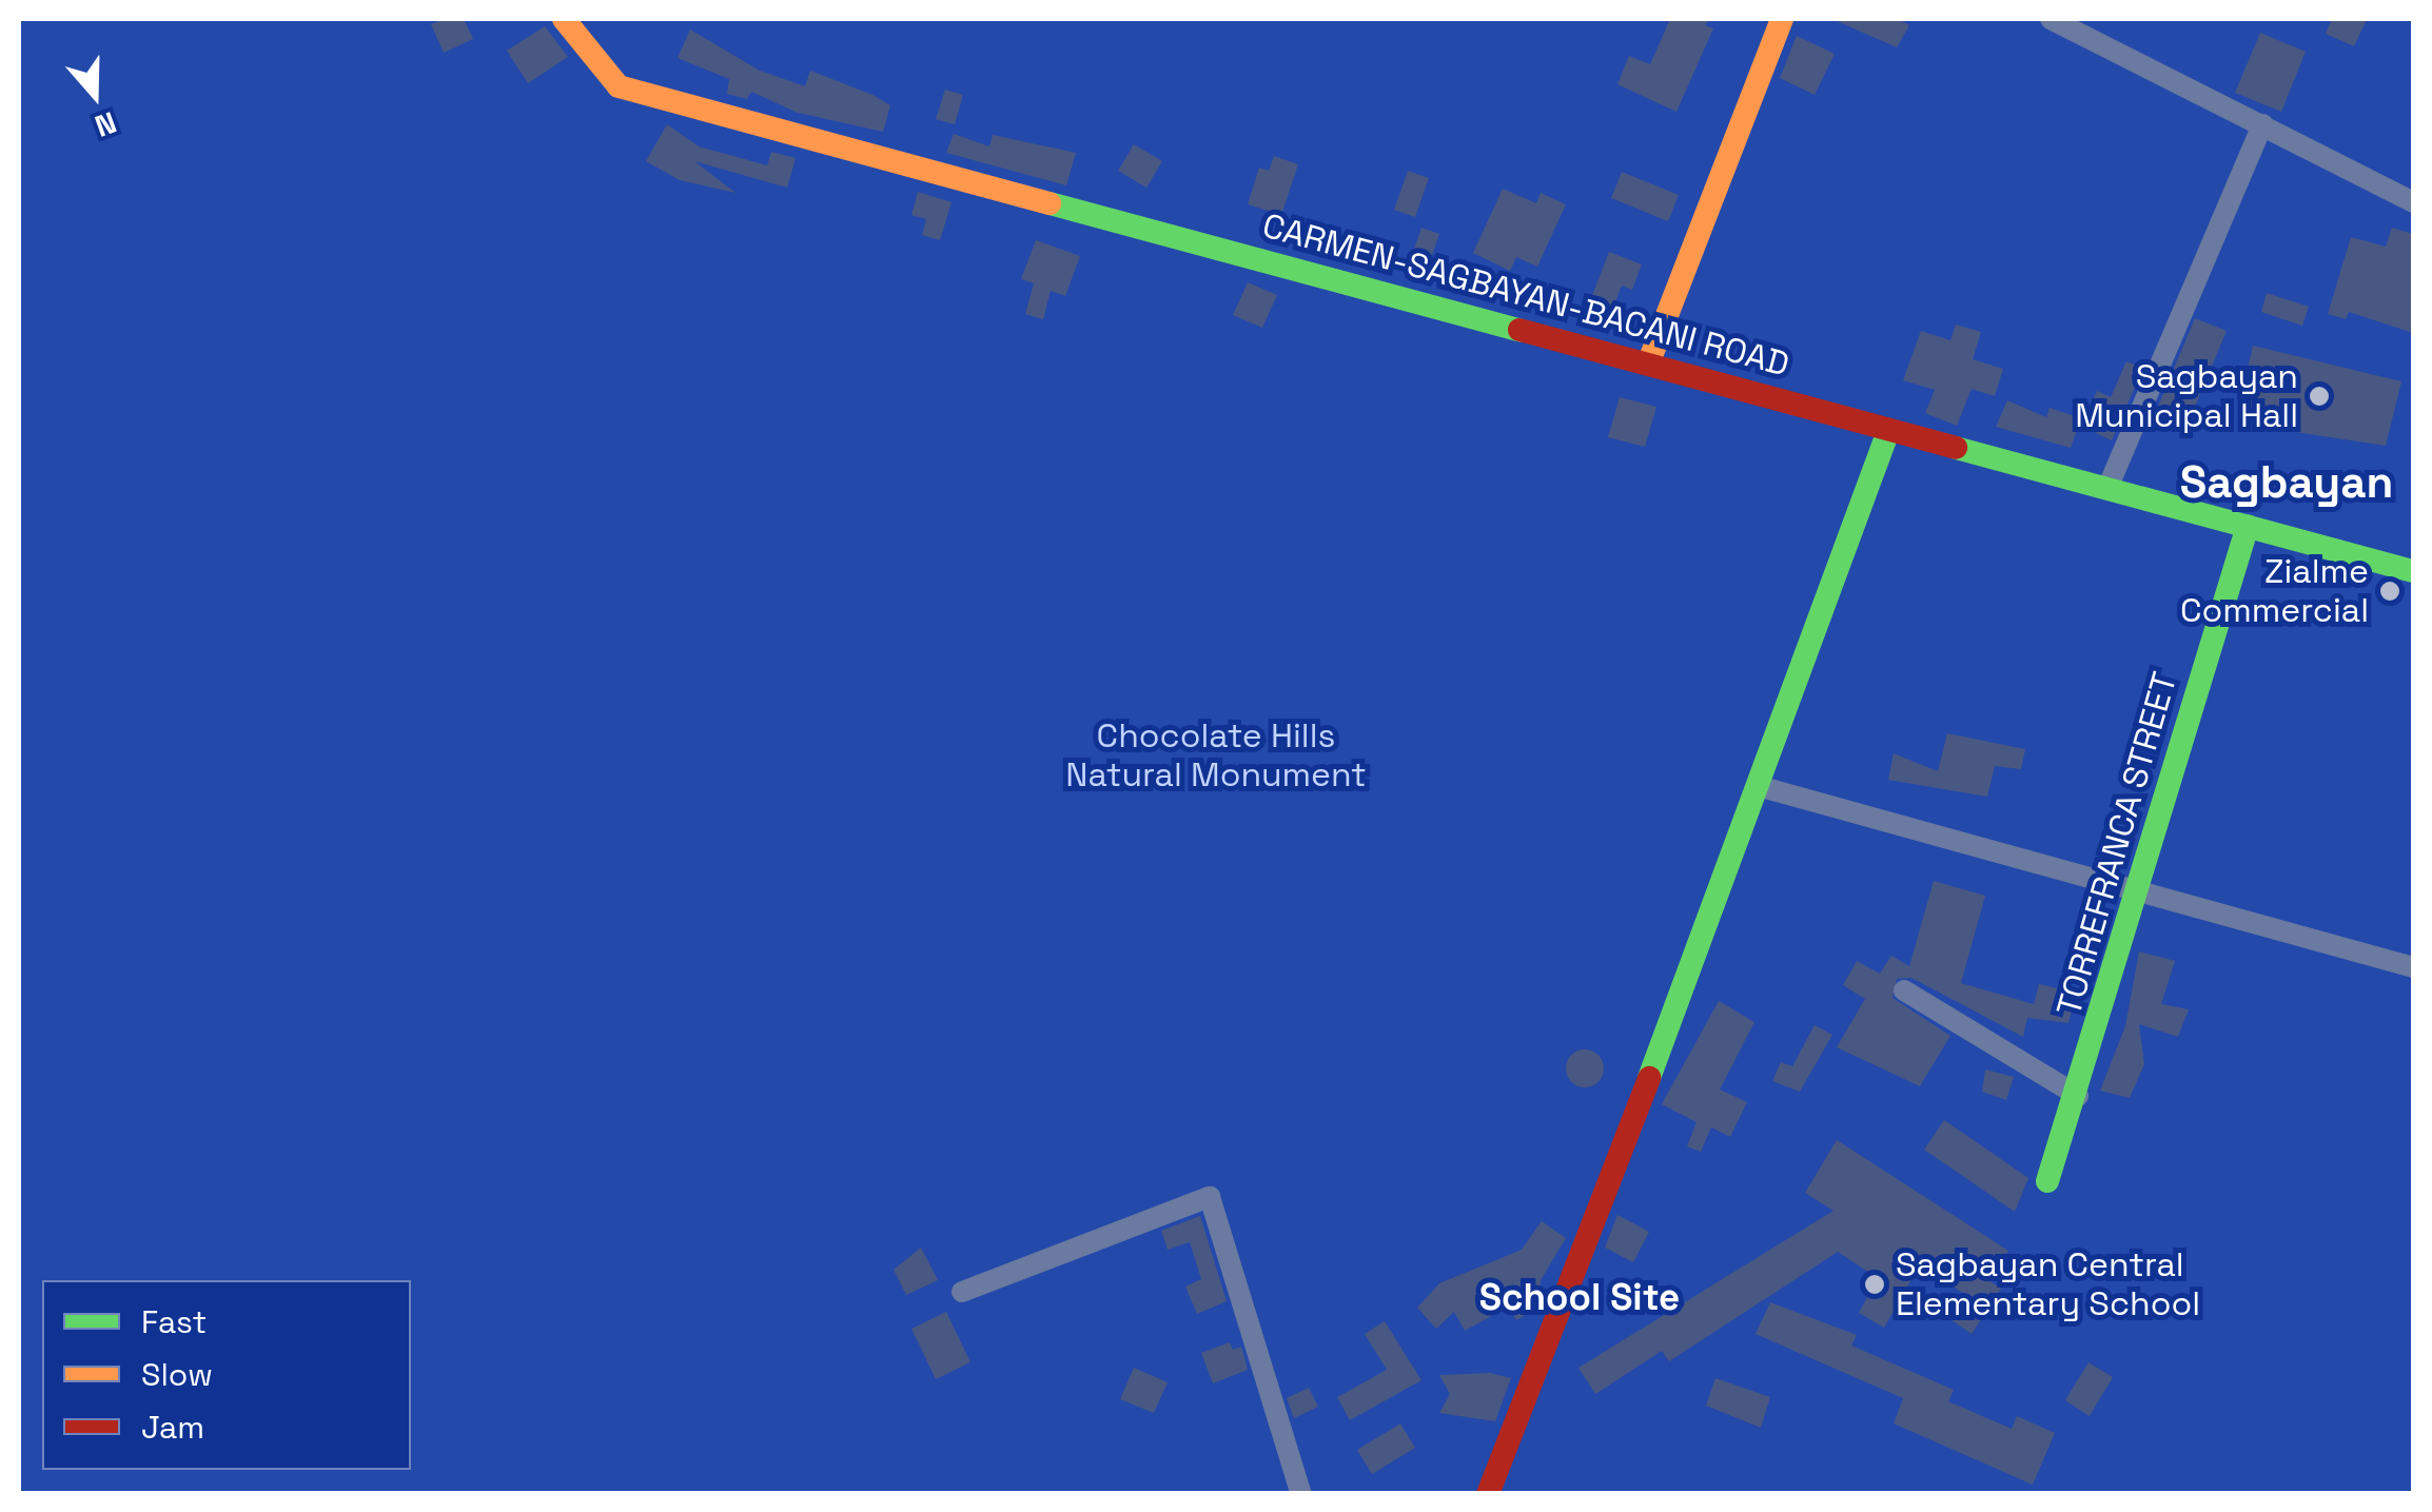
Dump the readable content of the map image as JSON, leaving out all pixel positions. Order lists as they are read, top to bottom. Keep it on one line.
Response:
{"streets":{"main road":["CARMEN-SAGBAYAN-BACANI ROAD","TORREFRANCA STREET"]},"crossings":[["CARMEN-SAGBAYAN-BACANI ROAD","TORREFRANCA STREET"]],"districts":["Sagbayan","School Site"],"parks":["Chocolate Hills Natural Monument"],"places":["Sagbayan Municipal Hall","Zialme Commercial","Sagbayan Central Elementary School"],"legend":["Fast","Slow","Jam"],"north":"bottom"}
